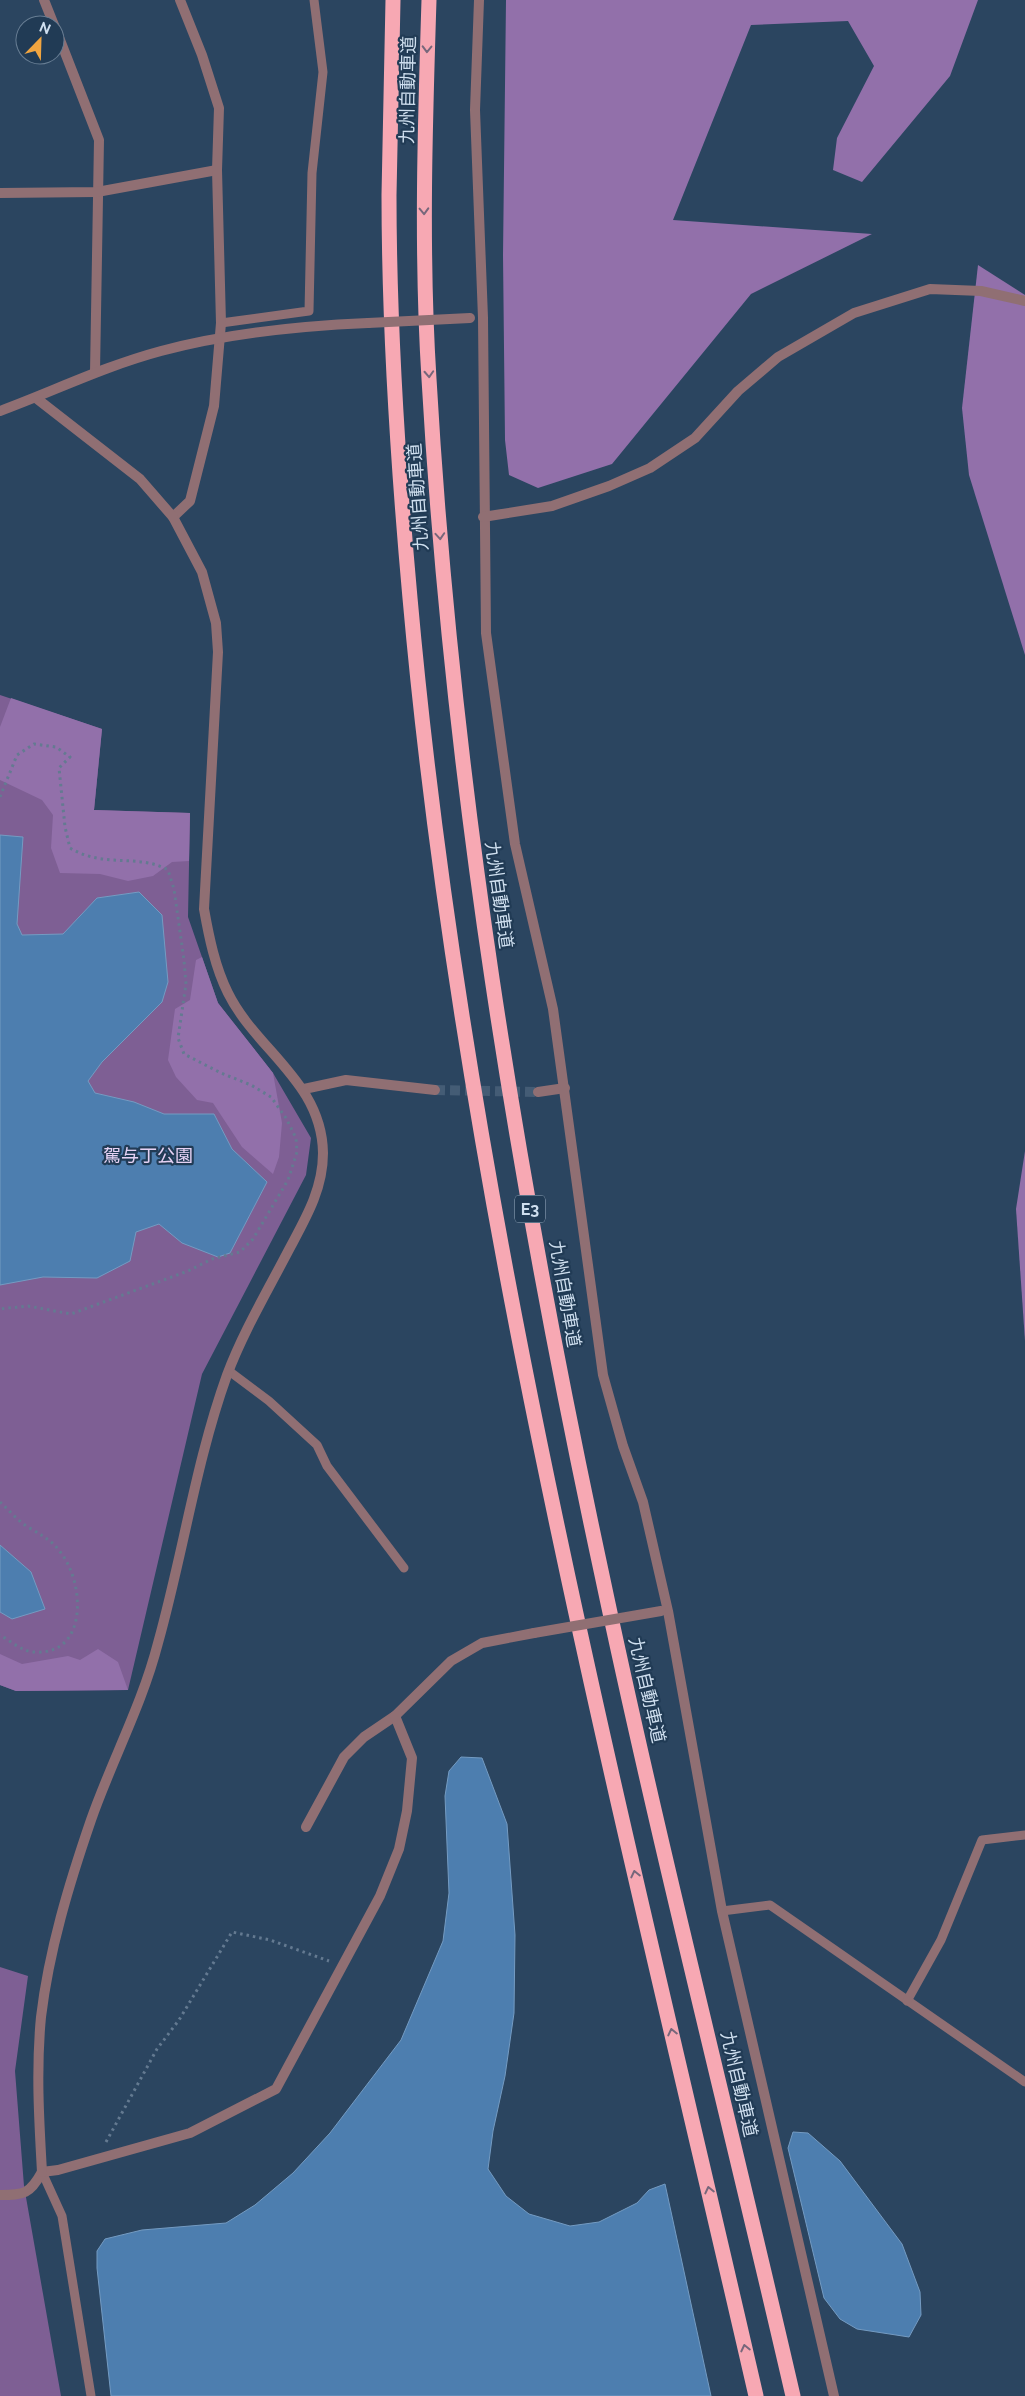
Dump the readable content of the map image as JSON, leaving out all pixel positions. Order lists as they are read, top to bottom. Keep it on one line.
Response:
{"streets":{"highway":["九州自動車道","E3"]},"parks":["駕与丁公園"],"north":"top right"}
